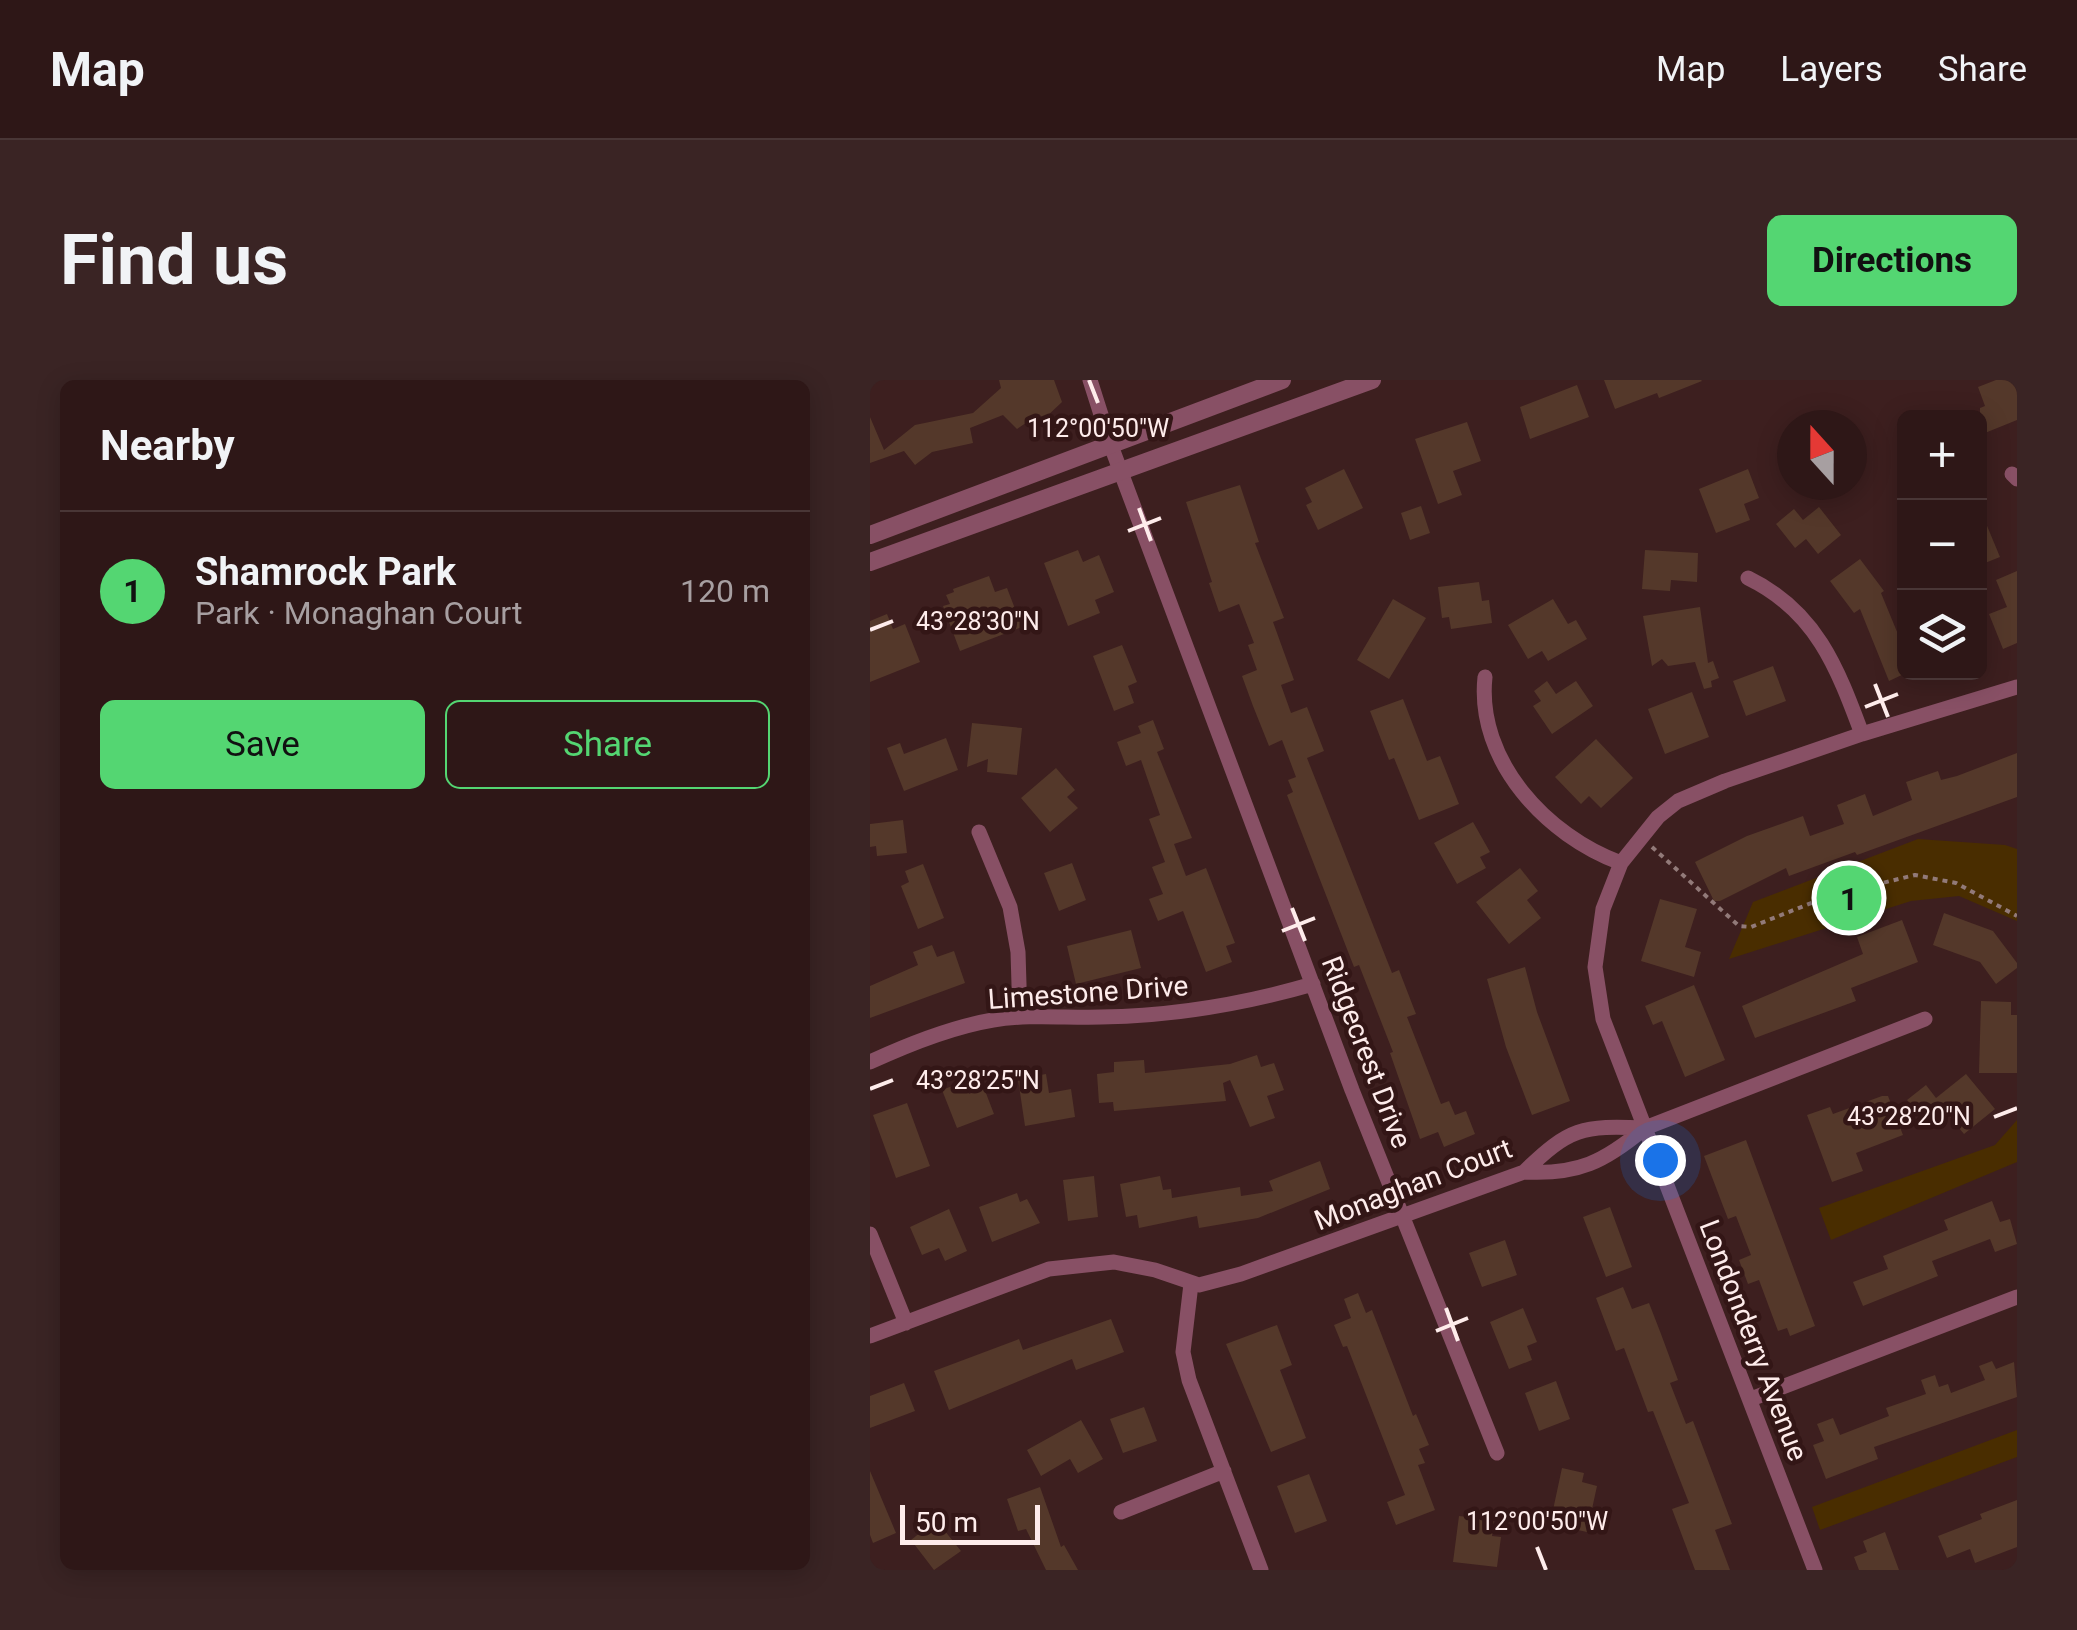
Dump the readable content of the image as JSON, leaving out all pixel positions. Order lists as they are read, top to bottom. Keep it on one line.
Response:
{"streets":{"street":["Limestone Drive","Ridgecrest Drive","Monaghan Court","Londonderry Avenue"]},"crossings":[["Limestone Drive","Ridgecrest Drive"],["Ridgecrest Drive","Monaghan Court"],["Monaghan Court","Londonderry Avenue"]],"scale_bar":"50 m","north":"top","page":{"header":"Map","nav":["Map","Layers","Share"],"buttons":["Directions",["Save","Share"]],"title":"Find us","heading":"Nearby","map_buttons":["+","−"],"list":[{"mark":"1","name":"Shamrock Park","note":"Park · Monaghan Court","value":"120 m"}],"pins":"1","scale":"50 m"},"coordinates":["112°00'50\"W","43°28'30\"N","43°28'25\"N","43°28'20\"N"]}
